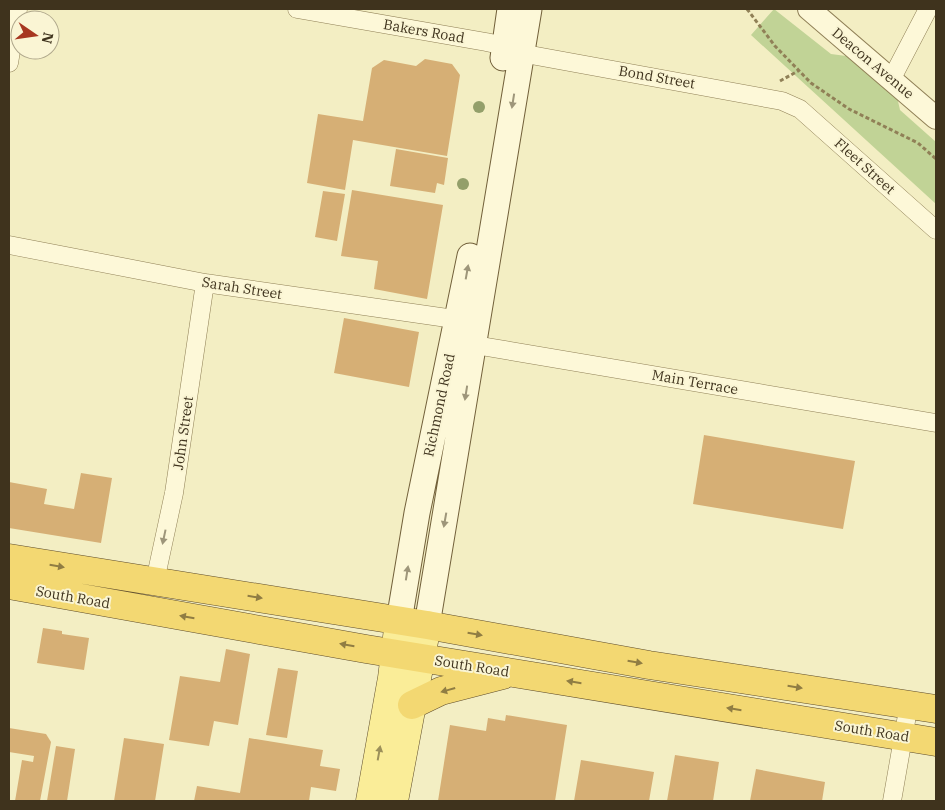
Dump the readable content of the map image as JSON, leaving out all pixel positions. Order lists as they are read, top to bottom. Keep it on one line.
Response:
{"streets":{"highway":["South Road"],"main road":["Richmond Road"],"street":["Bakers Road","Deacon Avenue","Bond Street","Fleet Street","Sarah Street","Main Terrace","John Street"]},"crossings":[["Bakers Road","Bond Street"],["Bakers Road","Richmond Road"],["Bond Street","Fleet Street"],["Bond Street","Richmond Road"],["Sarah Street","Main Terrace"],["Sarah Street","Richmond Road"],["Sarah Street","John Street"],["Main Terrace","Richmond Road"],["Richmond Road","South Road"],["John Street","South Road"]],"one_way":["John Street"],"north":"right"}
